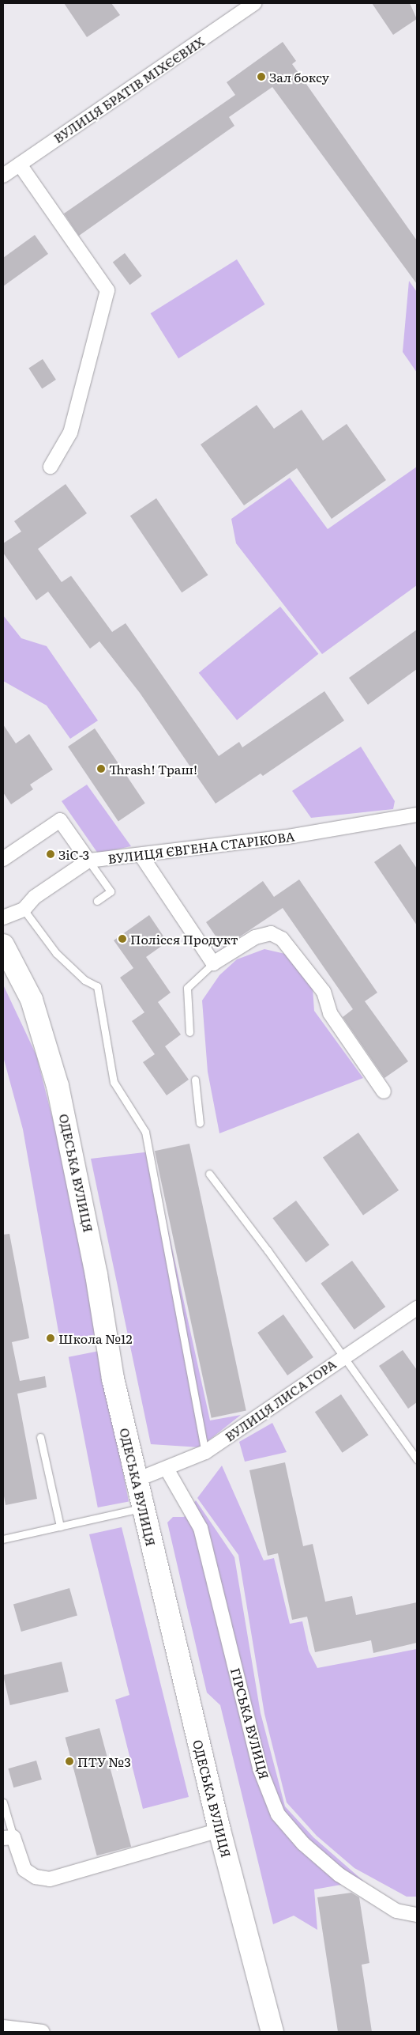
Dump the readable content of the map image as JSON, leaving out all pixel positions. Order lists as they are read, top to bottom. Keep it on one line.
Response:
{"streets":{"main road":["ОДЕСЬКА ВУЛИЦЯ"],"street":["ВУЛИЦЯ БРАТІВ МІХЄЄВИХ","ВУЛИЦЯ ЄВГЕНА СТАРІКОВА","ВУЛИЦЯ ЛИСА ГОРА","ГІРСЬКА ВУЛИЦЯ"]},"crossings":[["ОДЕСЬКА ВУЛИЦЯ","ВУЛИЦЯ ЛИСА ГОРА"],["ВУЛИЦЯ ЛИСА ГОРА","ГІРСЬКА ВУЛИЦЯ"]],"places":["Зал боксу","Thrash! Траш!","ЗіС-3","Полісся Продукт","Школа №12","ПТУ №3"]}
